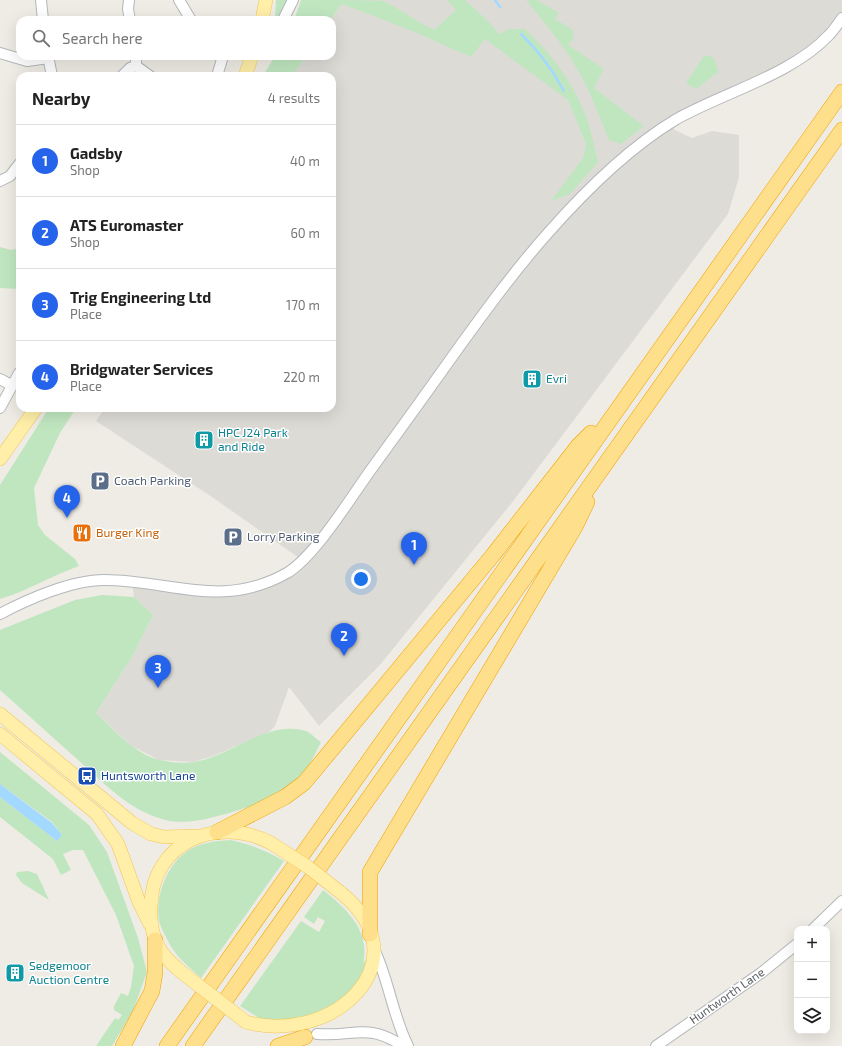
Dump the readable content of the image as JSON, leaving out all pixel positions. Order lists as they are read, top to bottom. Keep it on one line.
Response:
{"streets":{"street":["Huntworth Lane"]},"places":{"building":["Evri","HPC J24 Park and Ride","Sedgemoor Auction Centre"],"parking":["Coach Parking","Lorry Parking"],"restaurant":["Burger King"],"bus stop":["Huntsworth Lane"]},"page":{"search":"Search here","heading":["Nearby","4 results"],"list":[{"mark":"1","name":"Gadsby","note":"Shop","value":"40 m"},{"mark":"2","name":"ATS Euromaster","note":"Shop","value":"60 m"},{"mark":"3","name":"Trig Engineering Ltd","note":"Place","value":"170 m"},{"mark":"4","name":"Bridgwater Services","note":"Place","value":"220 m"}],"pins":["4","1","2","3"],"map_buttons":["+","−"]}}
